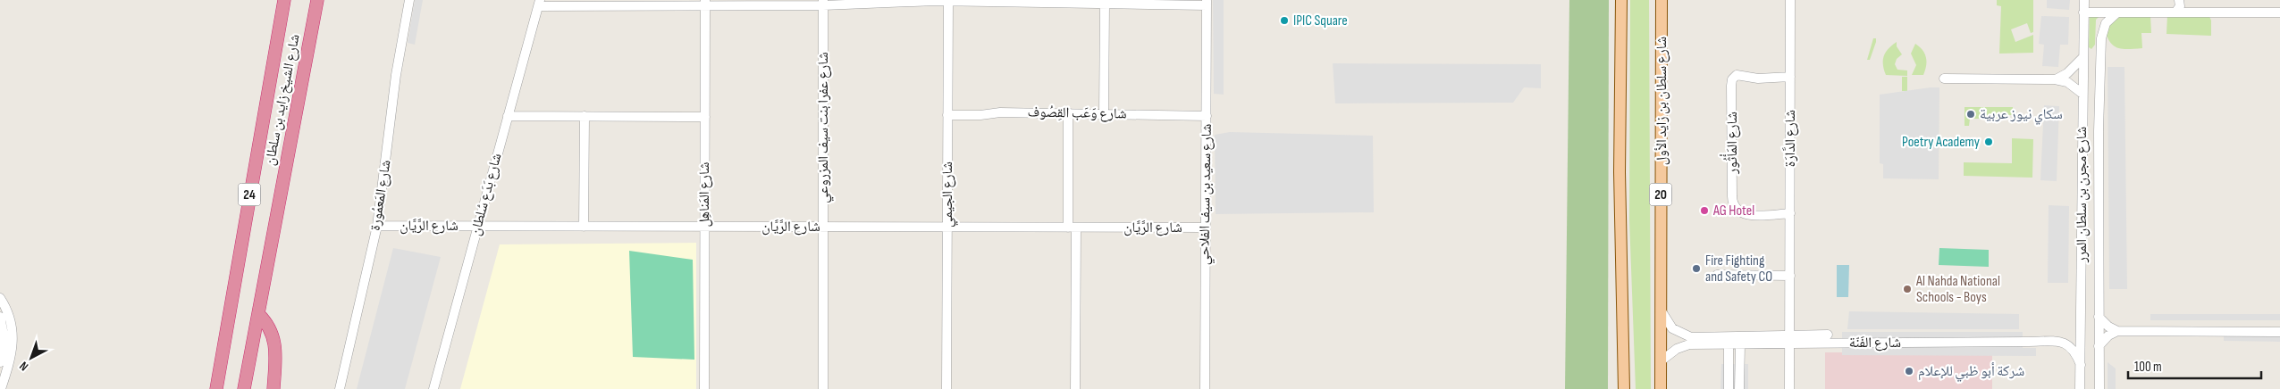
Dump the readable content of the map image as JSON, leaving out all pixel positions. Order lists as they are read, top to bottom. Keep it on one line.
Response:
{"streets":{"highway":["شارع الشيخ زايد بن سلطان","24"],"main road":["شارع سلطان بن زايد الأول","20"],"street":["شارع وَعَب القِصُوف","شارع عفرا بنت سيف المزروعي","شارع الدَّارَة","شارع المَأْثُور","شارع بَدَع سُلطان","شارع المَناهِل","شارع الجيمي","شارع سعيد بن سيف الفلاحي","شارع مجرن بن سلطان المرر","شارع المَعمُورة","شارع الرَّيَّان","شارع الفَنّة"]},"crossings":[["شارع سلطان بن زايد الأول","شارع الفَنّة"],["شارع وَعَب القِصُوف","شارع الجيمي"],["شارع وَعَب القِصُوف","شارع سعيد بن سيف الفلاحي"],["شارع عفرا بنت سيف المزروعي","شارع الرَّيَّان"],["شارع الدَّارَة","شارع المَأْثُور"],["شارع الدَّارَة","شارع الفَنّة"],["شارع بَدَع سُلطان","شارع الرَّيَّان"],["شارع المَناهِل","شارع الرَّيَّان"],["شارع الجيمي","شارع الرَّيَّان"],["شارع سعيد بن سيف الفلاحي","شارع الرَّيَّان"],["شارع مجرن بن سلطان المرر","شارع الفَنّة"],["شارع المَعمُورة","شارع الرَّيَّان"]],"places":["IPIC Square","سكاي نيوز عربية","Poetry Academy","AG Hotel","Fire Fighting and Safety CO","Al Nahda National Schools - Boys","شركة أبو ظبي للإعلام"],"scale_bar":"100 m","north":"bottom left"}
